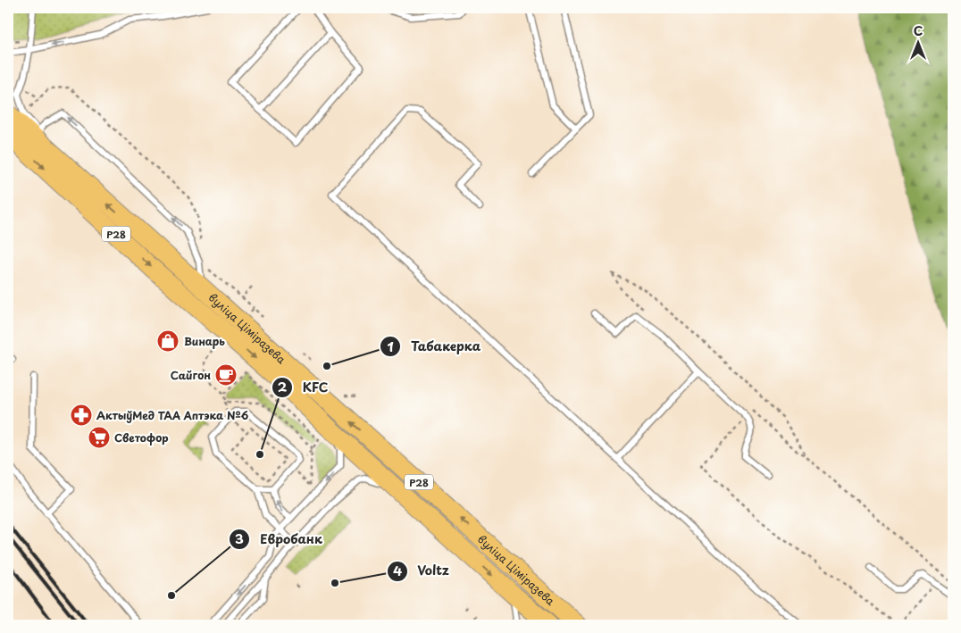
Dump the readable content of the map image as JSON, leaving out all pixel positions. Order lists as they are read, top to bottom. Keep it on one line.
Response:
{"streets":{"main road":["Р28","вуліца Ціміразева"]},"places":{"shop":["Винарь"],"other":["Табакерка","KFC","Voltz","Евробанк"],"cafe":["Сайгон"],"pharmacy":["АктыўМед ТАА Аптэка №6"],"supermarket":["Светофор"]},"north":"top"}
